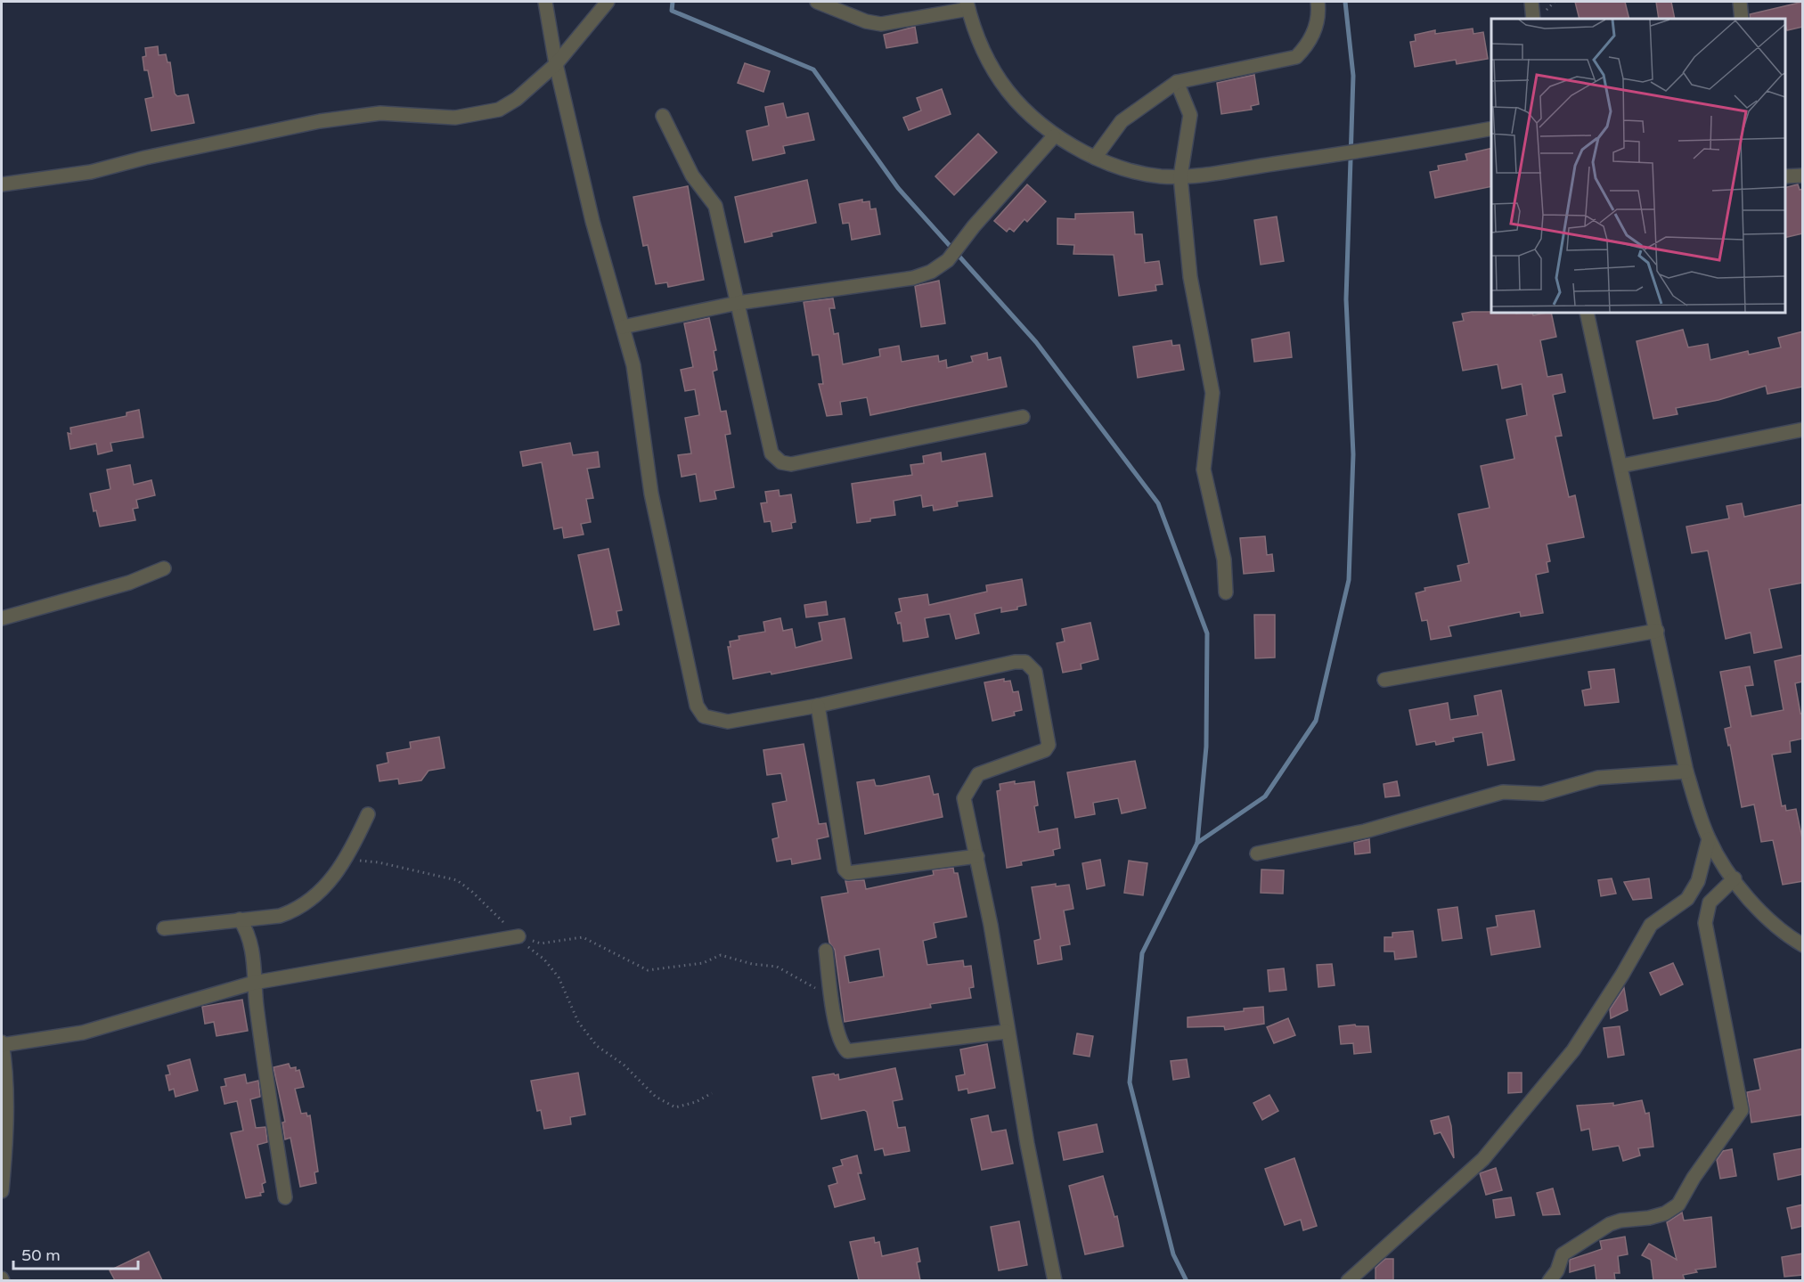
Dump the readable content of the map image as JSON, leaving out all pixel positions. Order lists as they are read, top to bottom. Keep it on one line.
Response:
{"scale_bar":"50 m"}
